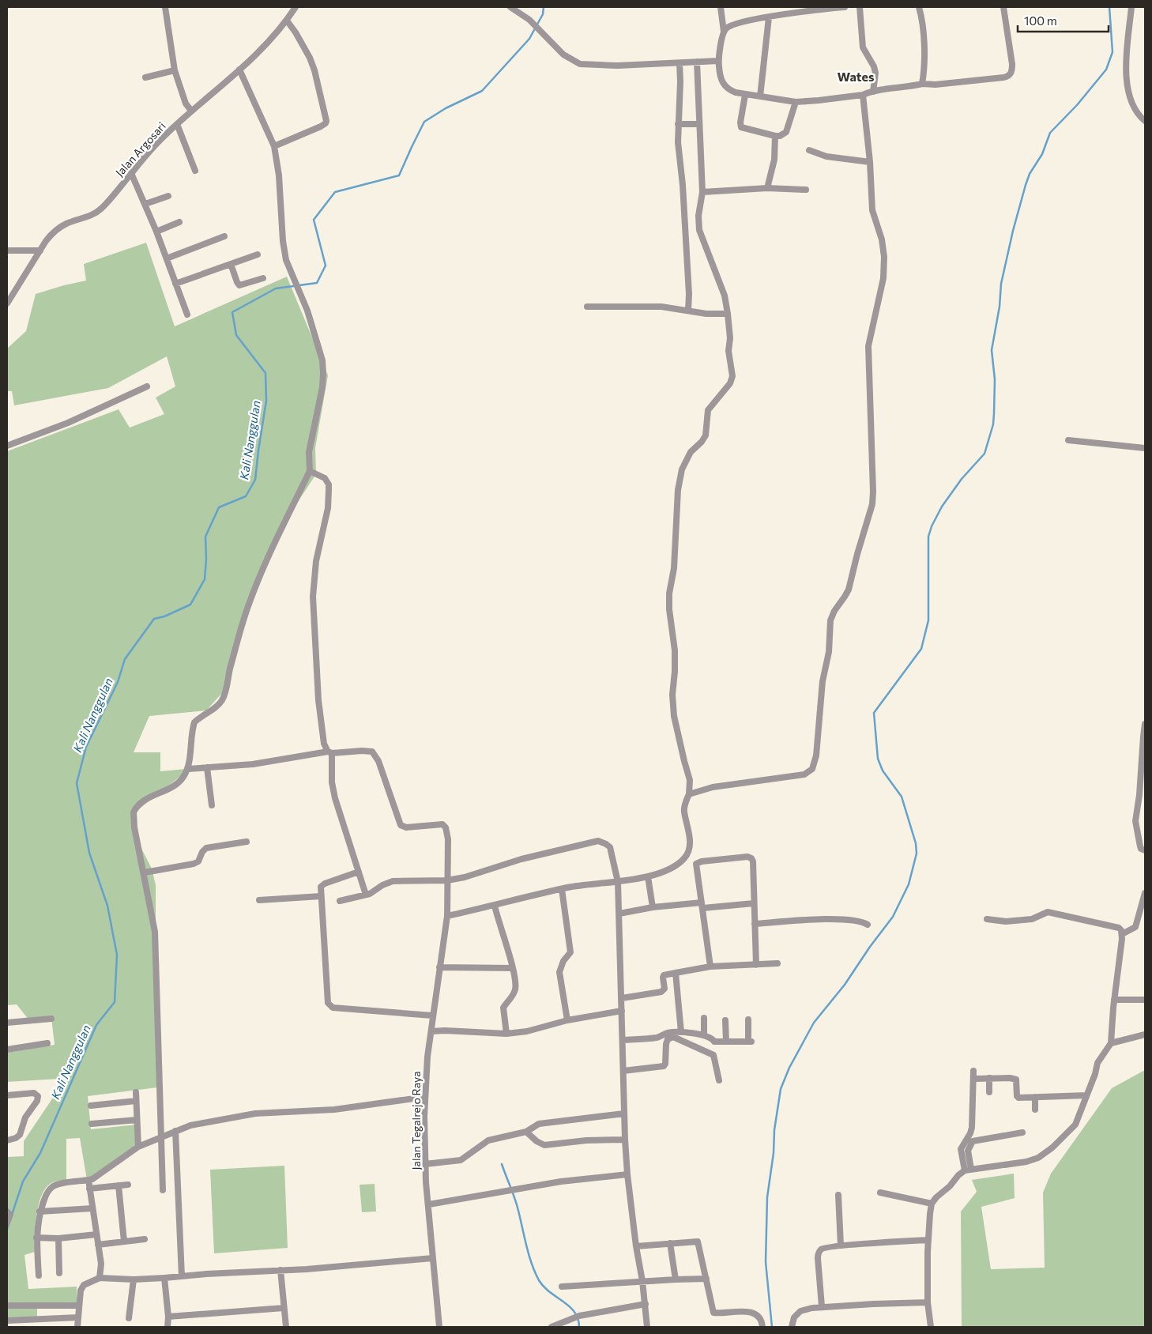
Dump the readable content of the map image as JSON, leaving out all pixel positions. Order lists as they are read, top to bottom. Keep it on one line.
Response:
{"streets":{"street":["Jalan Argosari","Jalan Tegalrejo Raya"]},"districts":["Wates"],"water":["Kali Nanggulan"],"scale_bar":"100 m"}
